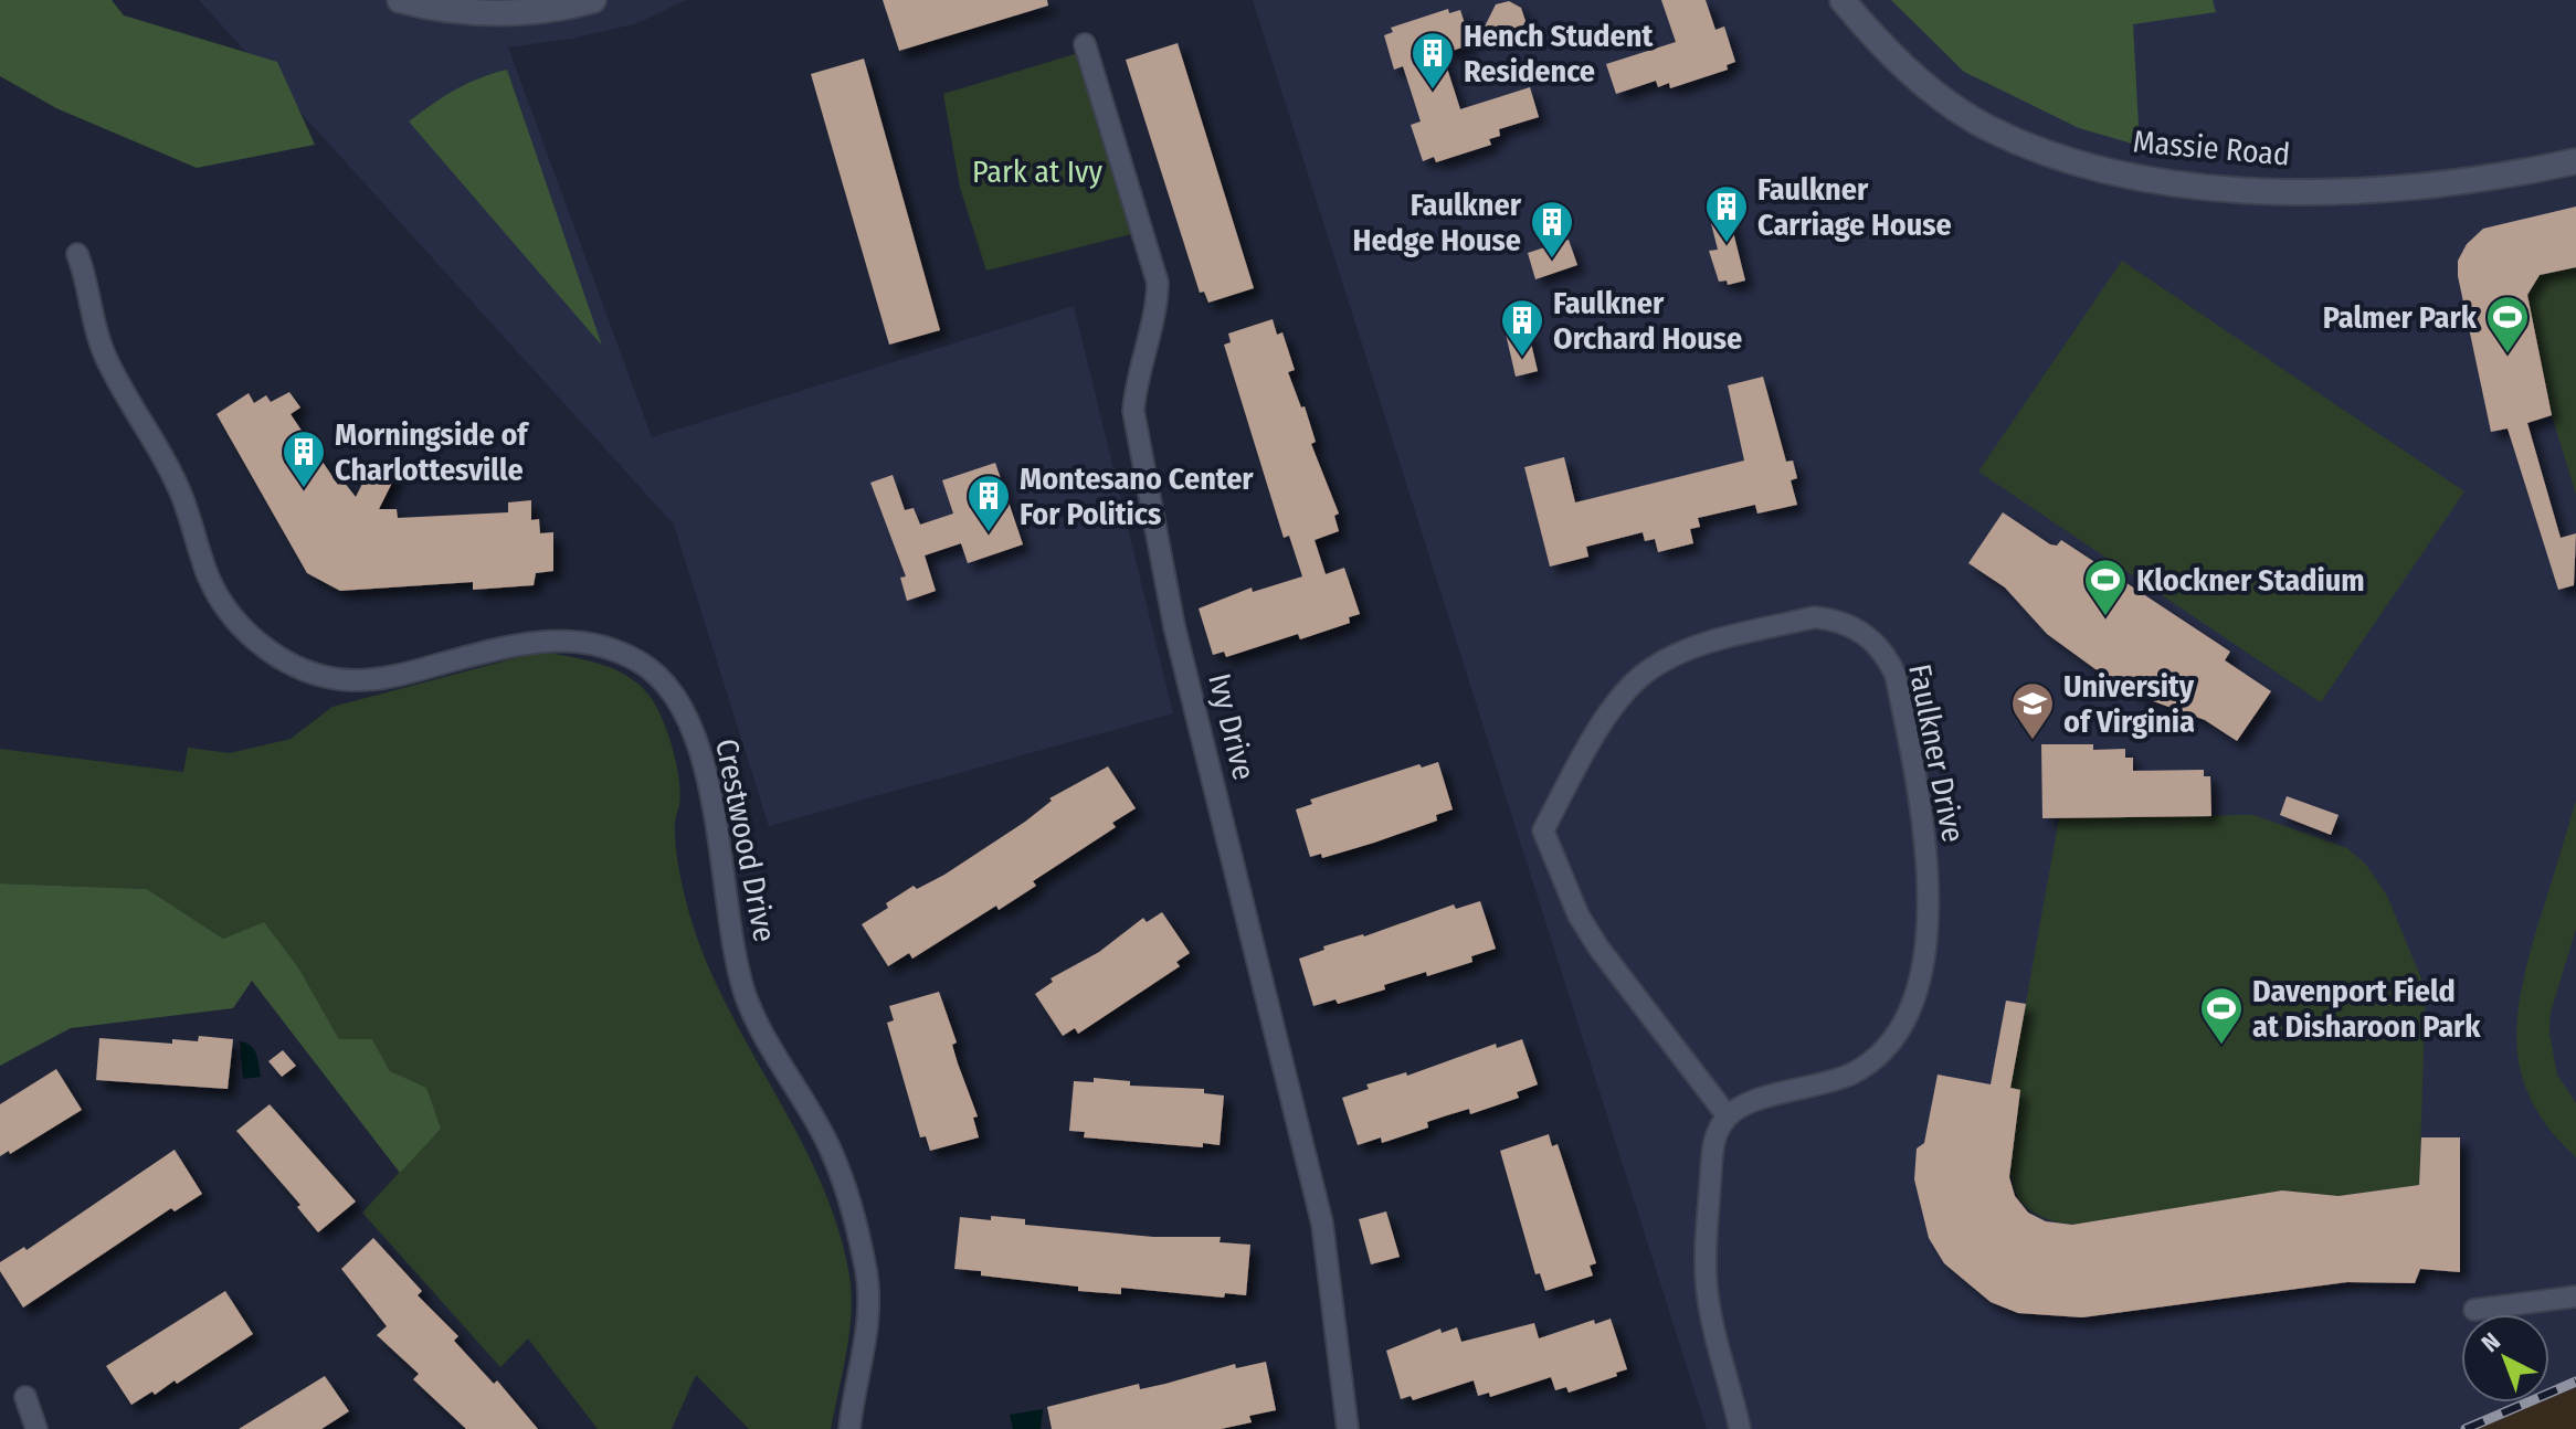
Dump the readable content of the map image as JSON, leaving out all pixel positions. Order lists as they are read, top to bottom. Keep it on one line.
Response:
{"streets":{"street":["Massie Road","Ivy Drive","Faulkner Drive","Crestwood Drive"]},"parks":["Park at Ivy"],"places":{"building":["Hench Student Residence","Faulkner Carriage House","Faulkner Hedge House","Faulkner Orchard House","Morningside of Charlottesville","Montesano Center For Politics"],"sports":["Palmer Park","Klockner Stadium","Davenport Field at Disharoon Park"],"school or university":["University of Virginia"]},"north":"top left"}
